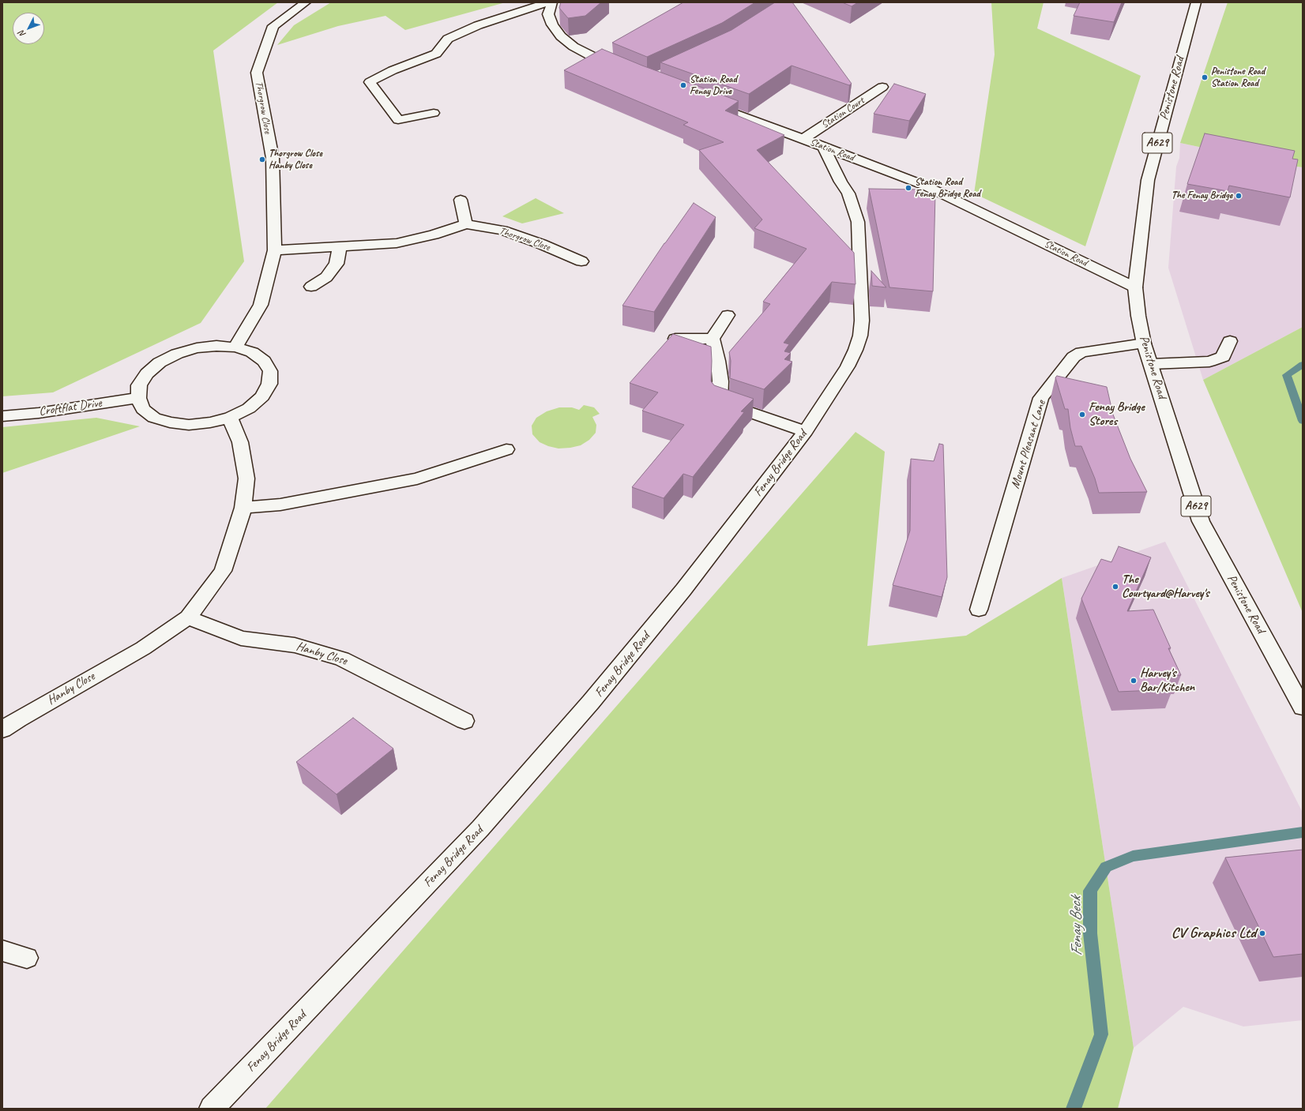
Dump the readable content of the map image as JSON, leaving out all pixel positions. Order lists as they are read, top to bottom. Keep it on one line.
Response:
{"streets":{"main road":["Penistone Road","Thorgrow Close","Station Court","A629","Station Road","Croftflat Drive","Mount Pleasant Lane","Fenay Bridge Road","Hanby Close"]},"crossings":[["Penistone Road","Station Road"],["Penistone Road","Mount Pleasant Lane"],["Thorgrow Close","Croftflat Drive"],["Thorgrow Close","Hanby Close"],["Station Court","Station Road"],["Station Road","Fenay Bridge Road"],["Croftflat Drive","Hanby Close"]],"water":["Fenay Beck"],"places":["Penistone Road Station Road","Station Road Fenay Drive","Thorgrow Close Hanby Close","Station Road Fenay Bridge Road","The Fenay Bridge","Fenay Bridge Stores","The Courtyard@Harvey's","Harvey's Bar/Kitchen","CV Graphics Ltd"],"north":"bottom left"}
